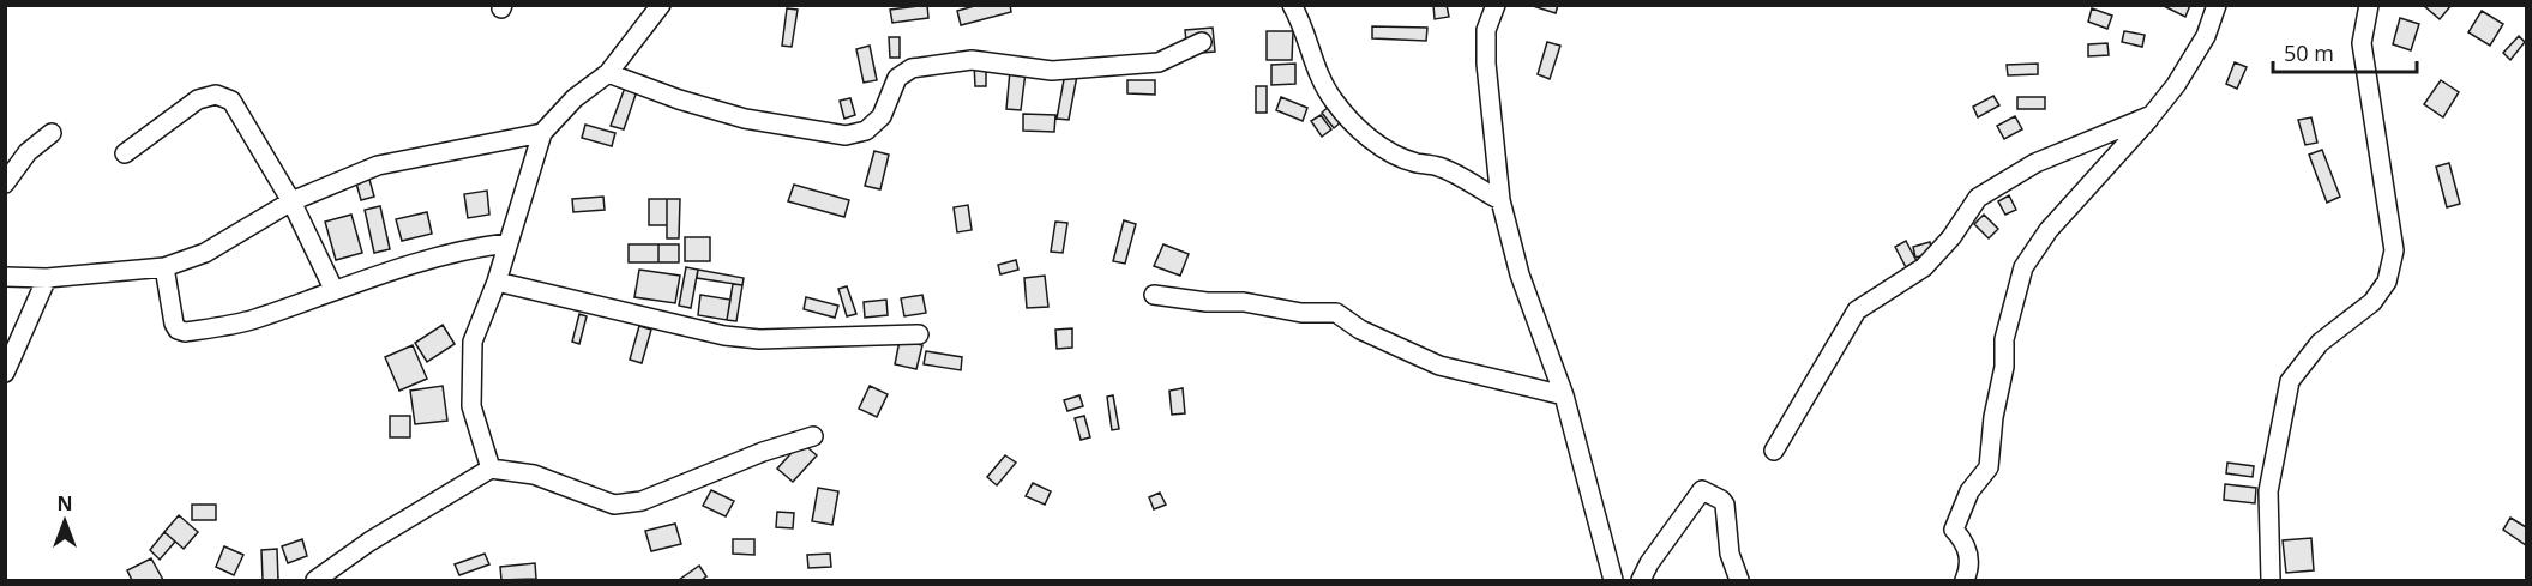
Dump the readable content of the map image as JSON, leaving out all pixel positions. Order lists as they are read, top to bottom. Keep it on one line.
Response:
{"scale_bar":"50 m","north":"top"}
